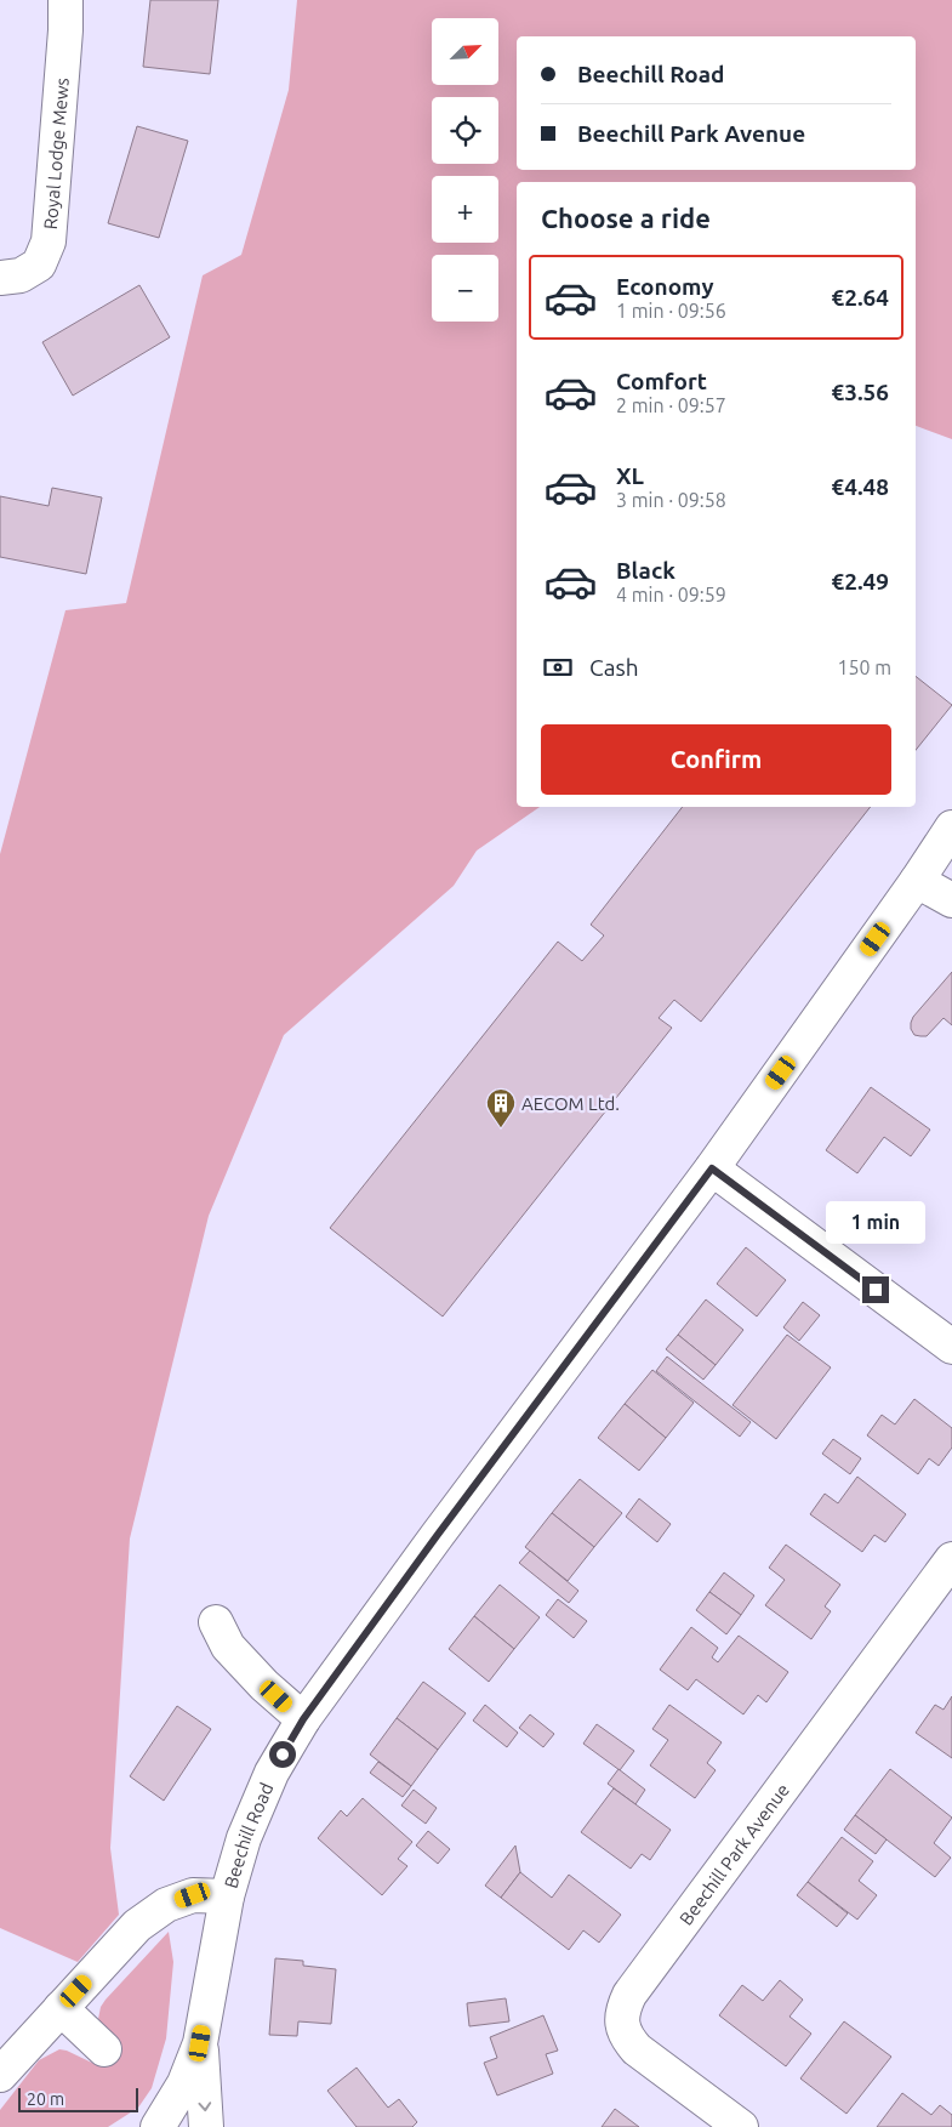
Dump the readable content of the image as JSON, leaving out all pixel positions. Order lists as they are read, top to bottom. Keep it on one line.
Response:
{"streets":{"street":["Royal Lodge Mews","Beechill Road","Beechill Park Avenue"]},"places":{"building":["AECOM Ltd."]},"scale_bar":"20 m","north":"top right","page":{"map_buttons":["+","−"],"banner":["Beechill Road","Beechill Park Avenue"],"heading":"Choose a ride","list":[{"name":"Economy","note":"1 min · 09:56","value":"€2.64"},{"name":"Comfort","note":"2 min · 09:57","value":"€3.56"},{"name":"XL","note":"3 min · 09:58","value":"€4.48"},{"name":"Black","note":"4 min · 09:59","value":"€2.49"}],"pay":["Cash","150 m"],"buttons":"Confirm","bubble":"1 min","scale":"20 m"}}
